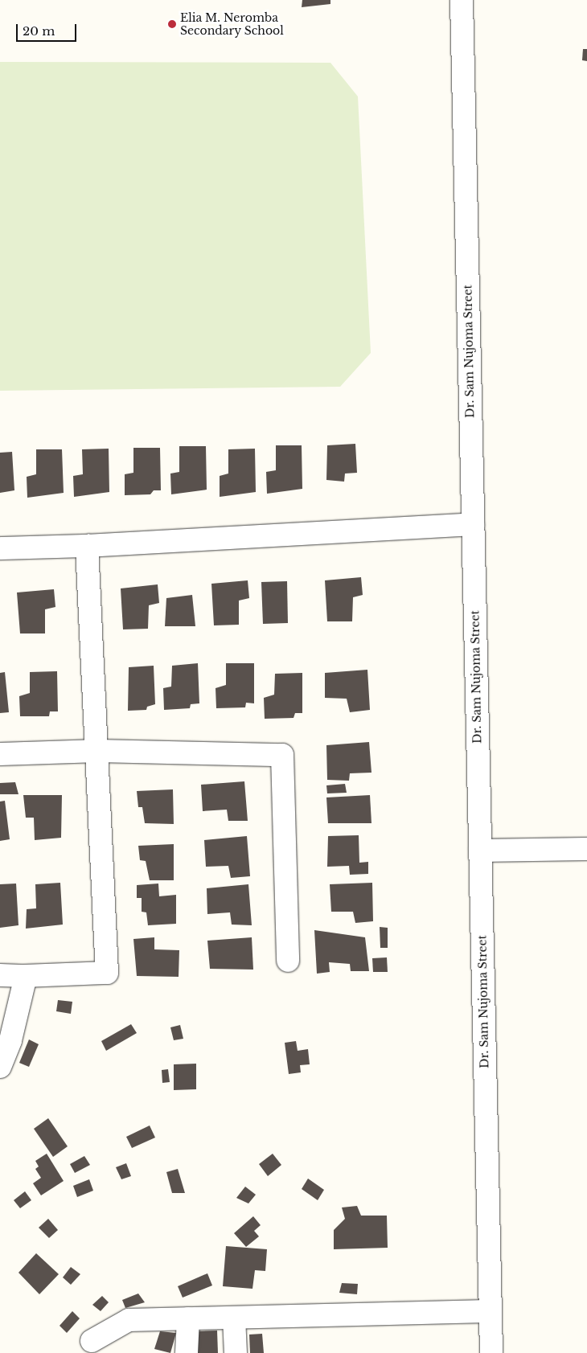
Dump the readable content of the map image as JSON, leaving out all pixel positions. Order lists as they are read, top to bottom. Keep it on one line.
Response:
{"streets":{"street":["Dr. Sam Nujoma Street"]},"places":["Elia M. Neromba Secondary School"],"scale_bar":"20 m"}
